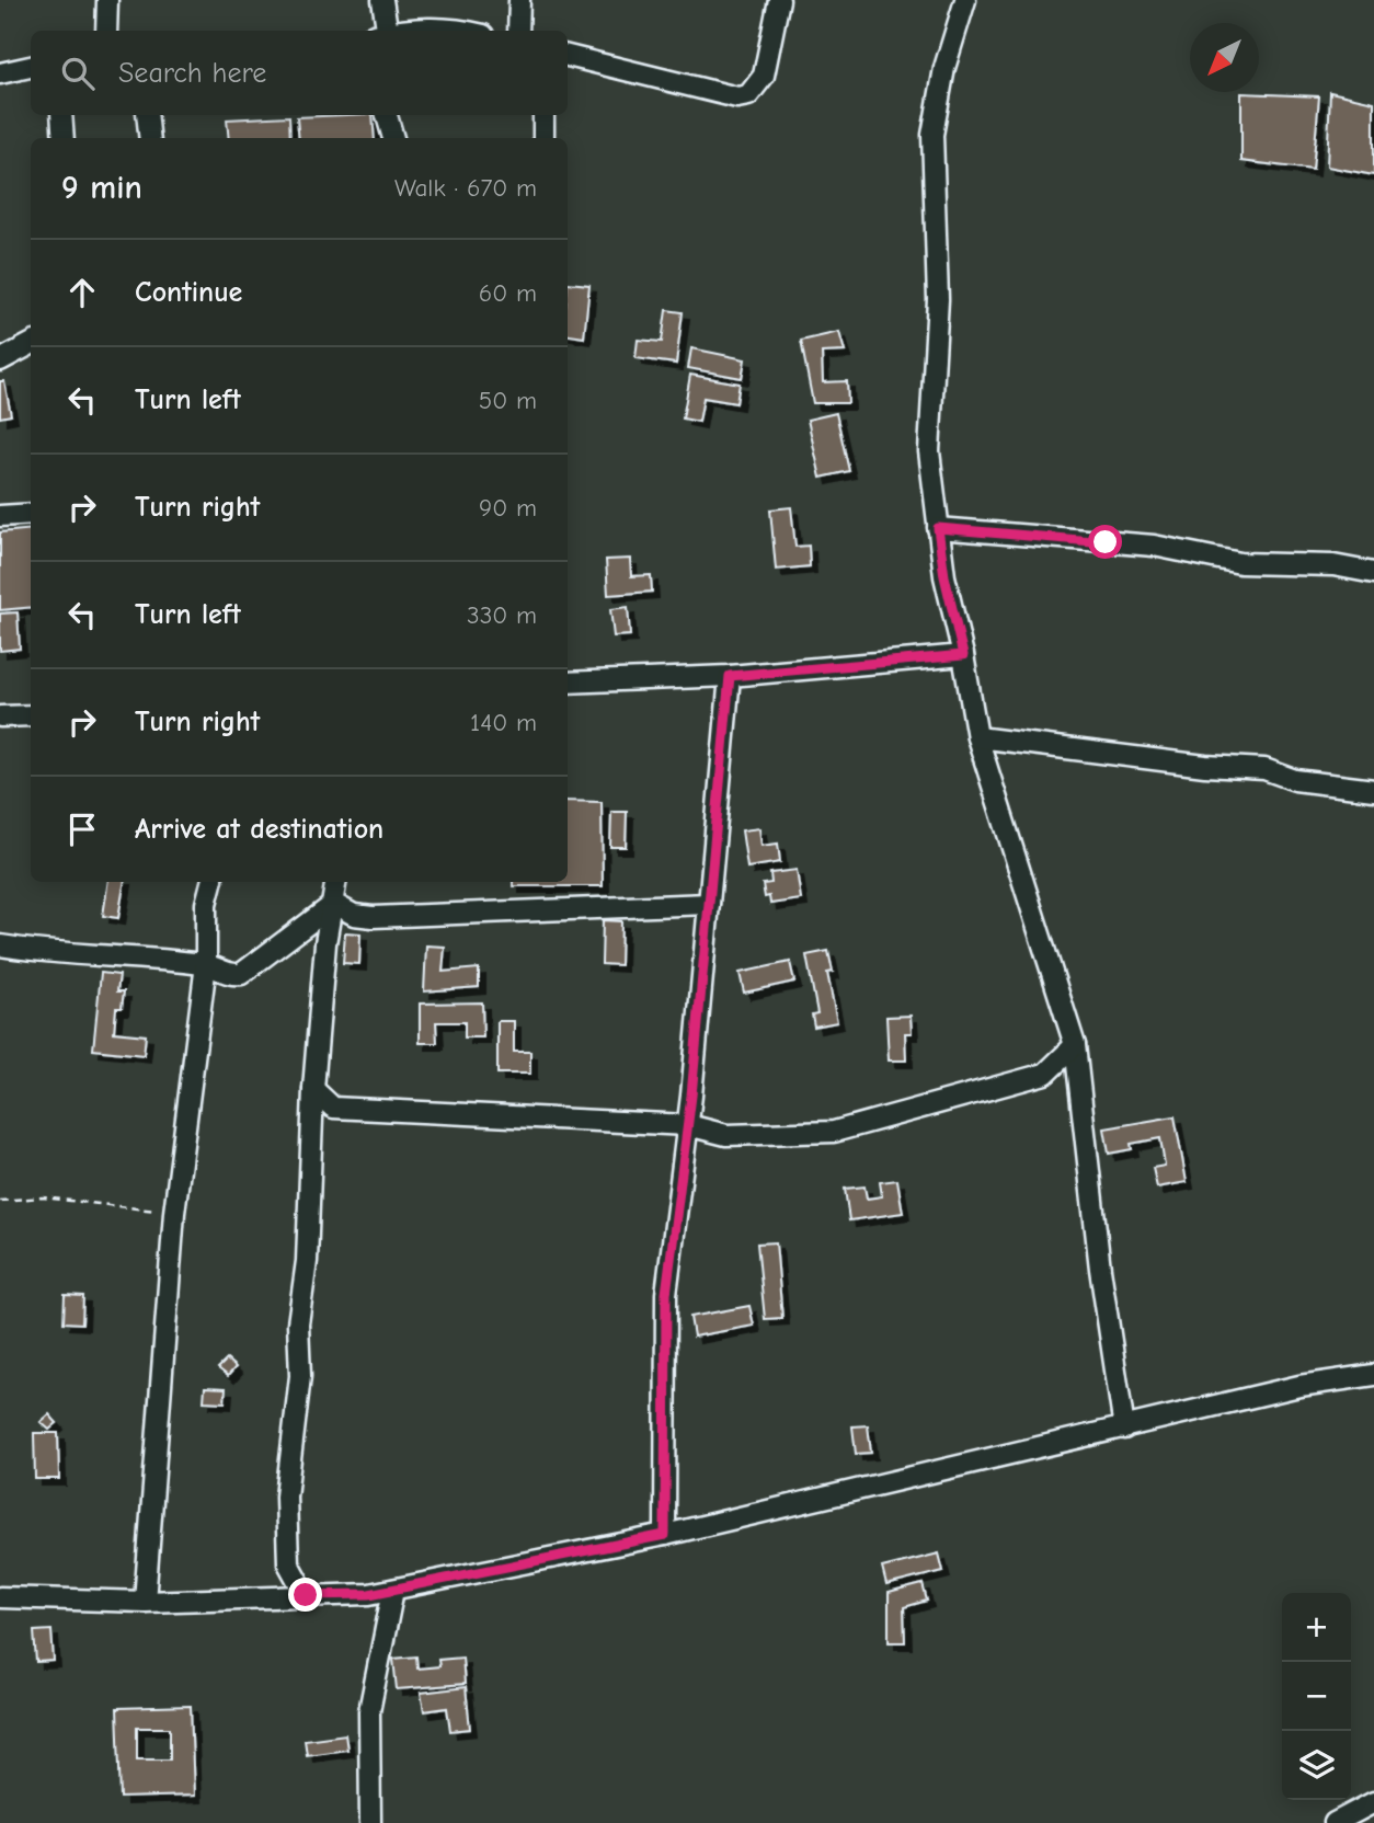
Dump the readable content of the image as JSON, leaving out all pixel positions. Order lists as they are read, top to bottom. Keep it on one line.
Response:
{"north":"bottom left","page":{"search":"Search here","heading":["9 min","Walk · 670 m"],"list":[["Continue","60 m"],["Turn left","50 m"],["Turn right","90 m"],["Turn left","330 m"],["Turn right","140 m"],"Arrive at destination"],"map_buttons":["+","−"]}}
